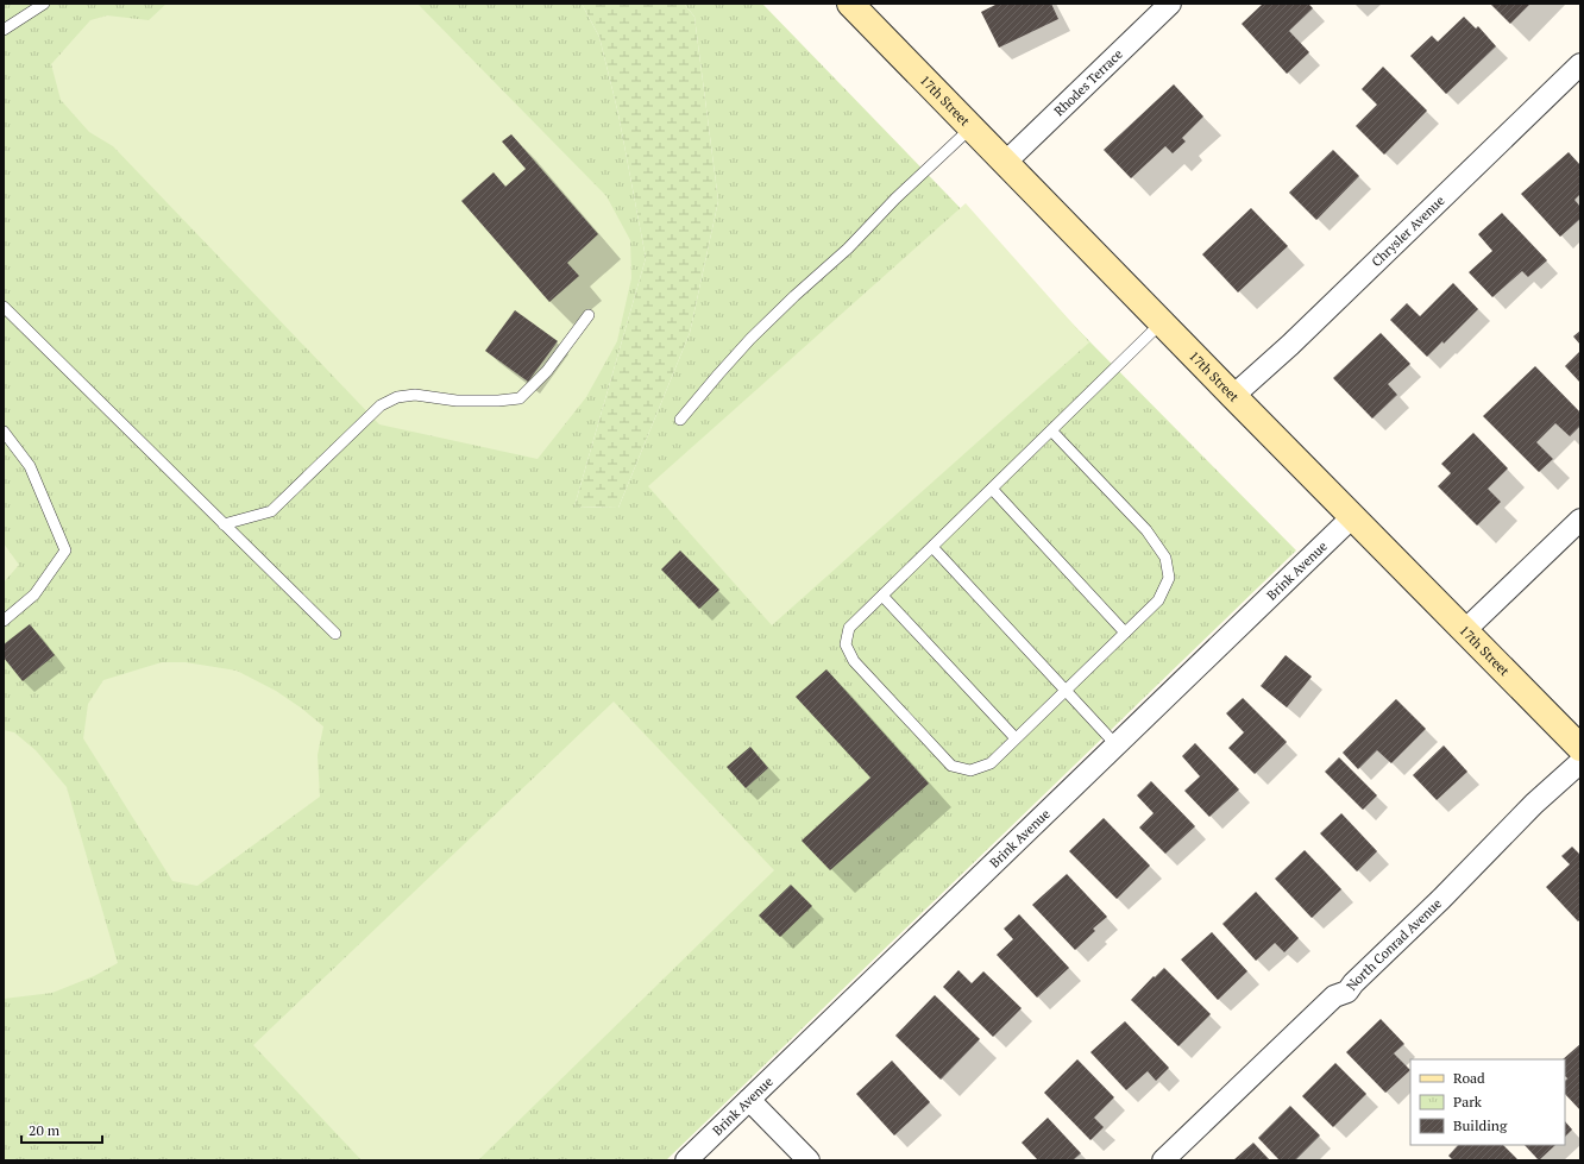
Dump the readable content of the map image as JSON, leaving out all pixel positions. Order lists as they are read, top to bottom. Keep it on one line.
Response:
{"streets":{"main road":["17th Street"],"street":["Rhodes Terrace","Chrysler Avenue","Brink Avenue","North Conrad Avenue"]},"crossings":[["Rhodes Terrace","17th Street"],["17th Street","Chrysler Avenue"],["17th Street","Brink Avenue"]],"legend":["Road","Park","Building"],"scale_bar":"20 m"}
